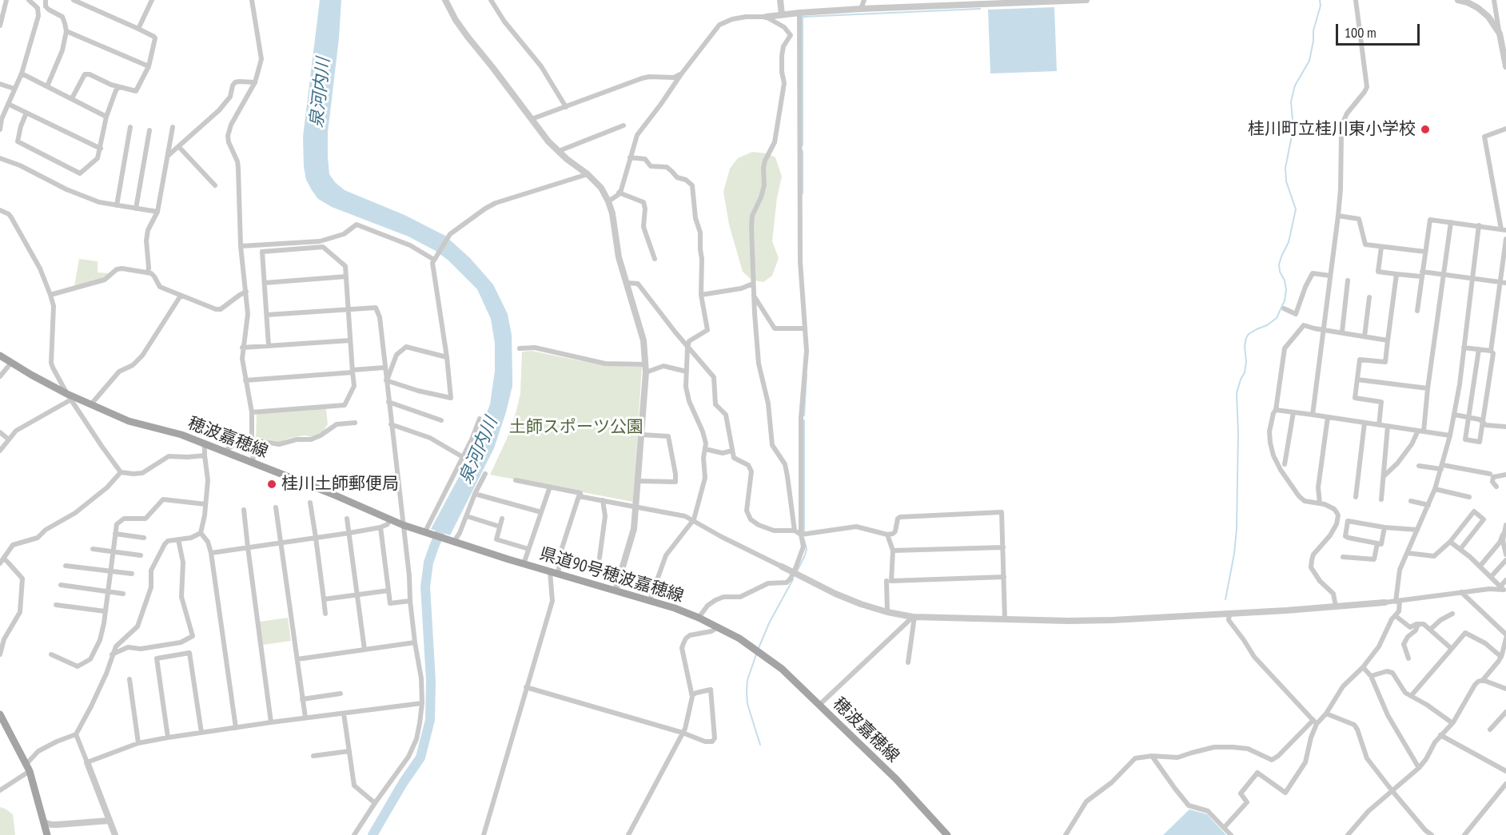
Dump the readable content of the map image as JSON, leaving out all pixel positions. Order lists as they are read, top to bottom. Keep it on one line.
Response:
{"streets":{"main road":["穂波嘉穂線","県道90号穂波嘉穂線"]},"crossings":[["穂波嘉穂線","県道90号穂波嘉穂線"]],"water":["泉河内川"],"parks":["土師スポーツ公園"],"places":["桂川町立桂川東小学校","桂川土師郵便局"],"scale_bar":"100 m"}
